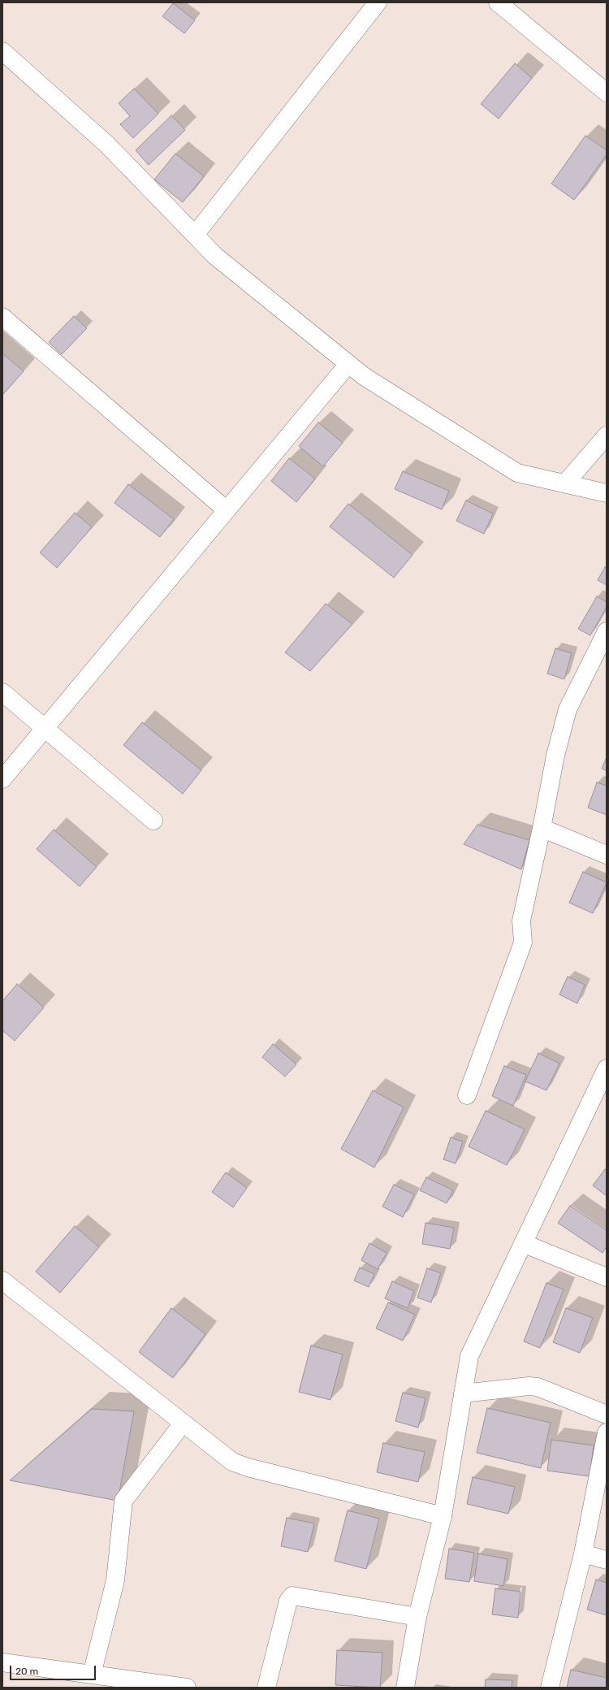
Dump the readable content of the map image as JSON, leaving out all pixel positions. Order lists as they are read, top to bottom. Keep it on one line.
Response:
{"scale_bar":"20 m"}
